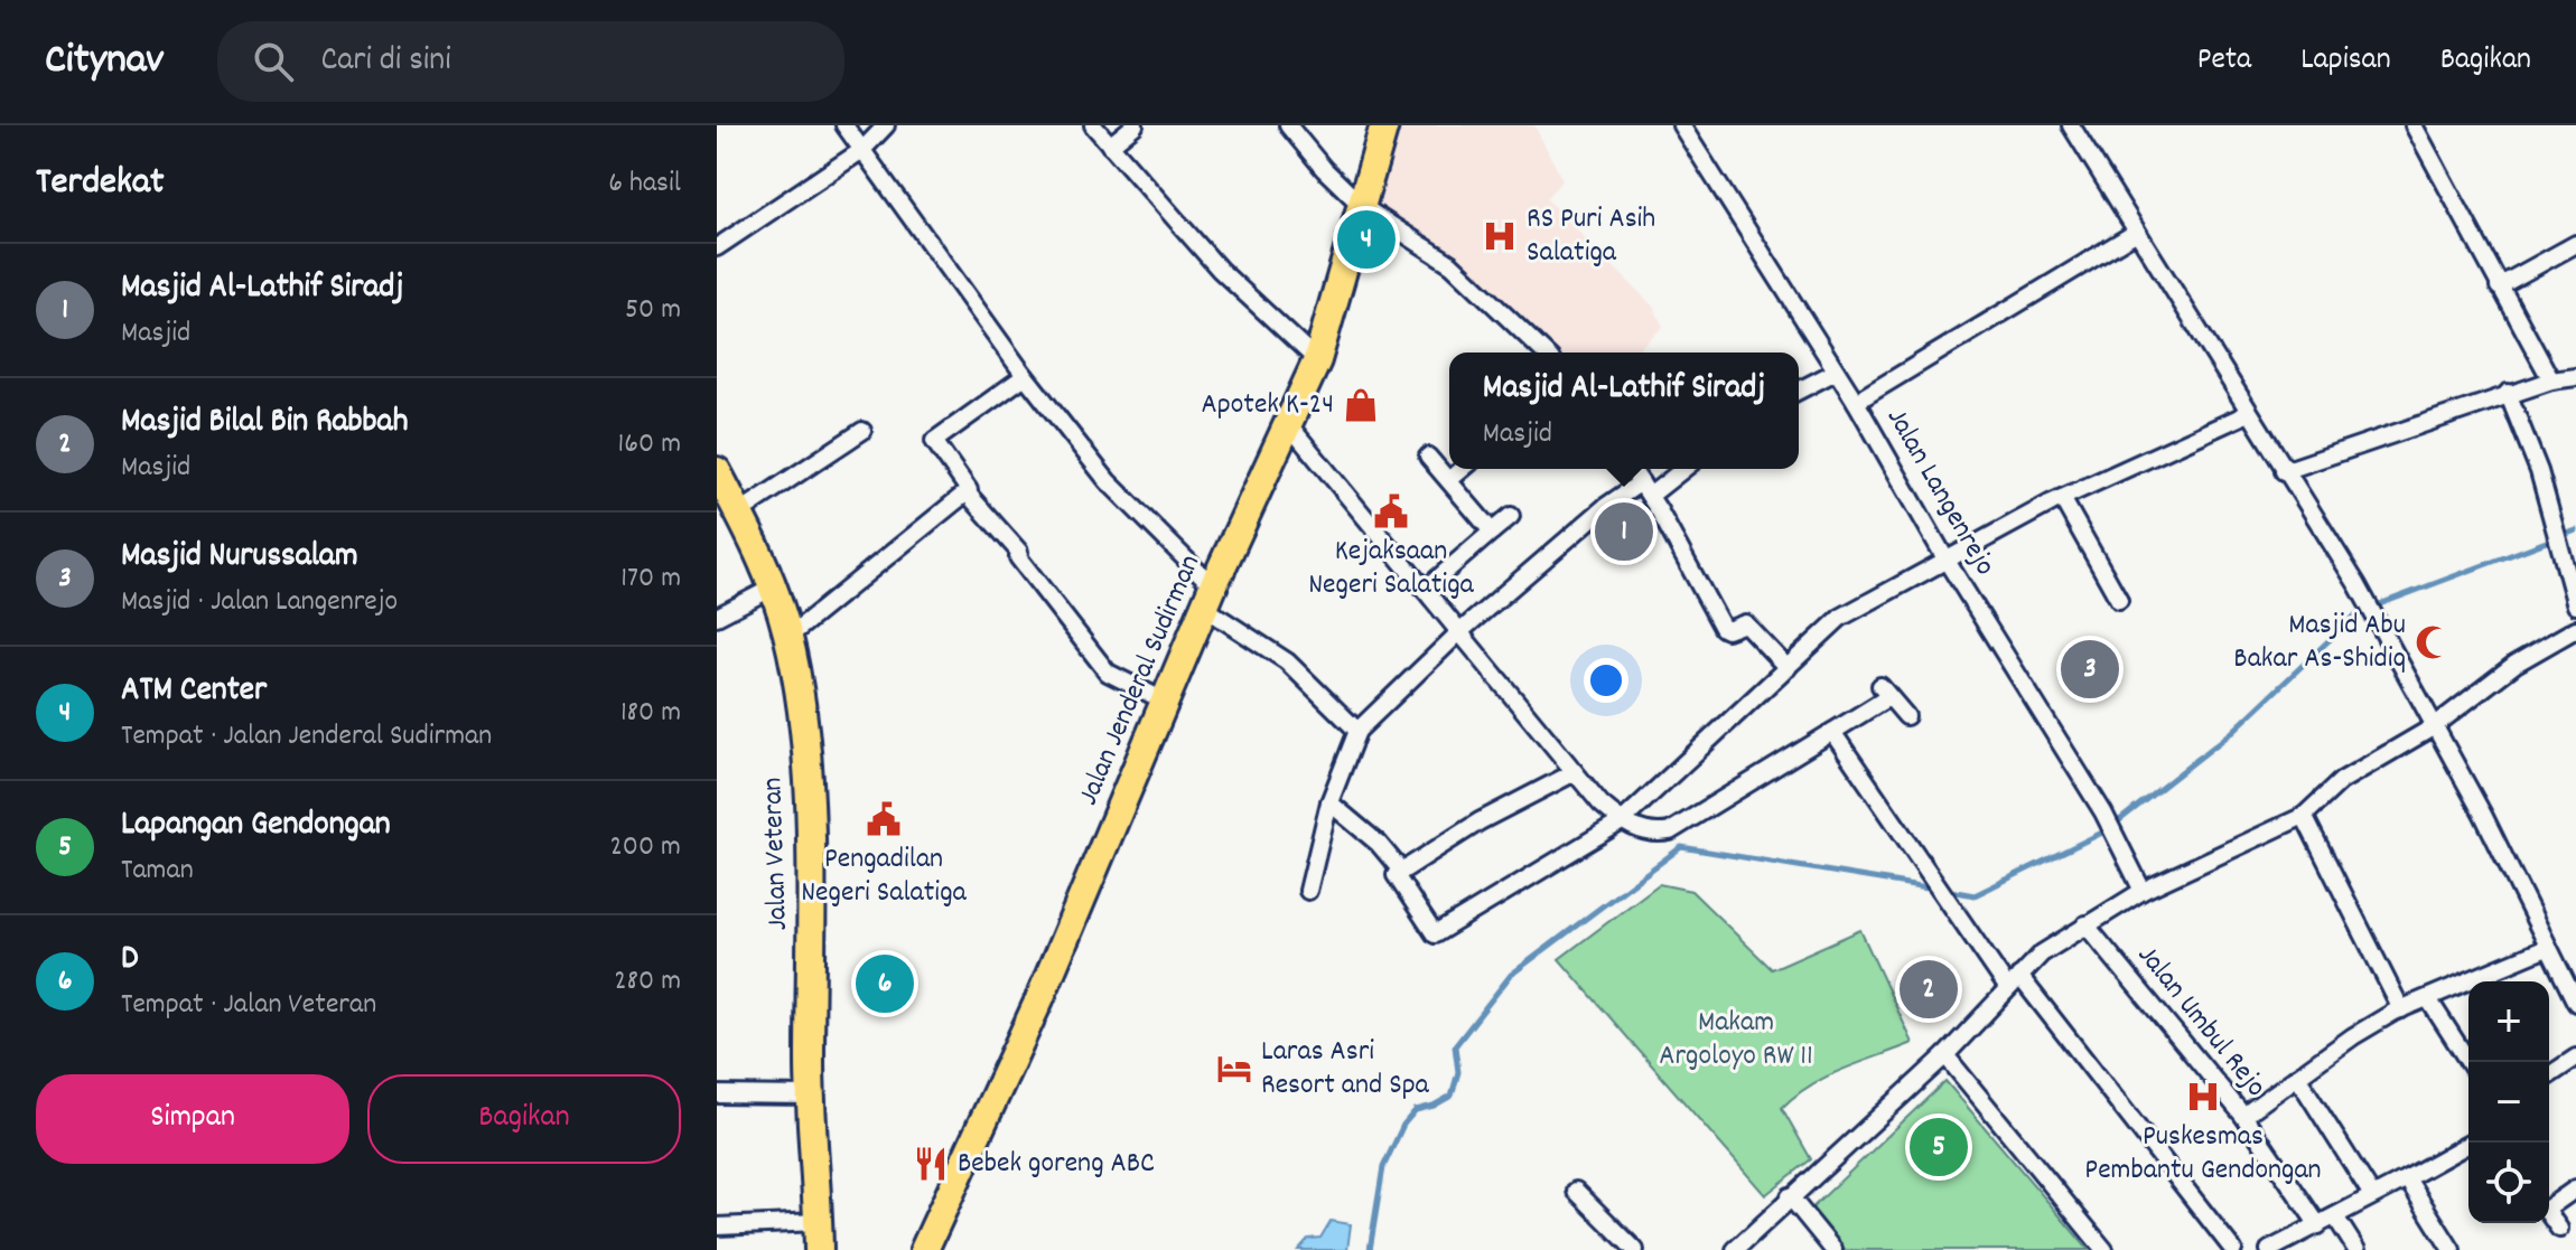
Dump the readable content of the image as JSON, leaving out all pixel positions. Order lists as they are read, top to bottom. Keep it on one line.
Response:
{"streets":{"main road":["Jalan Jenderal Sudirman","Jalan Veteran"],"street":["Jalan Langenrejo","Jalan Umbul Rejo"]},"parks":["Makam Argoloyo RW 11"],"places":{"hospital":["RS Puri Asih Salatiga","Puskesmas Pembantu Gendongan"],"shop":["Apotek K-24"],"public building":["Kejaksaan Negeri Salatiga","Pengadilan Negeri Salatiga"],"mosque":["Masjid Abu Bakar As-Shidiq"],"hotel":["Laras Asri Resort and Spa"],"restaurant":["Bebek goreng ABC"]},"page":{"header":"Citynav","search":"Cari di sini","nav":["Peta","Lapisan","Bagikan"],"heading":["Terdekat","6 hasil"],"pins":["4","1","3","6","2","5"],"list":[{"mark":"1","name":"Masjid Al-Lathif Siradj","note":"Masjid","value":"50 m"},{"mark":"2","name":"Masjid Bilal Bin Rabbah","note":"Masjid","value":"160 m"},{"mark":"3","name":"Masjid Nurussalam","note":"Masjid · Jalan Langenrejo","value":"170 m"},{"mark":"4","name":"ATM Center","note":"Tempat · Jalan Jenderal Sudirman","value":"180 m"},{"mark":"5","name":"Lapangan Gendongan","note":"Taman","value":"200 m"},{"mark":"6","name":"D","note":"Tempat · Jalan Veteran","value":"280 m"}],"popup":["Masjid Al-Lathif Siradj","Masjid"],"map_buttons":["+","−"],"buttons":["Simpan","Bagikan"]}}
